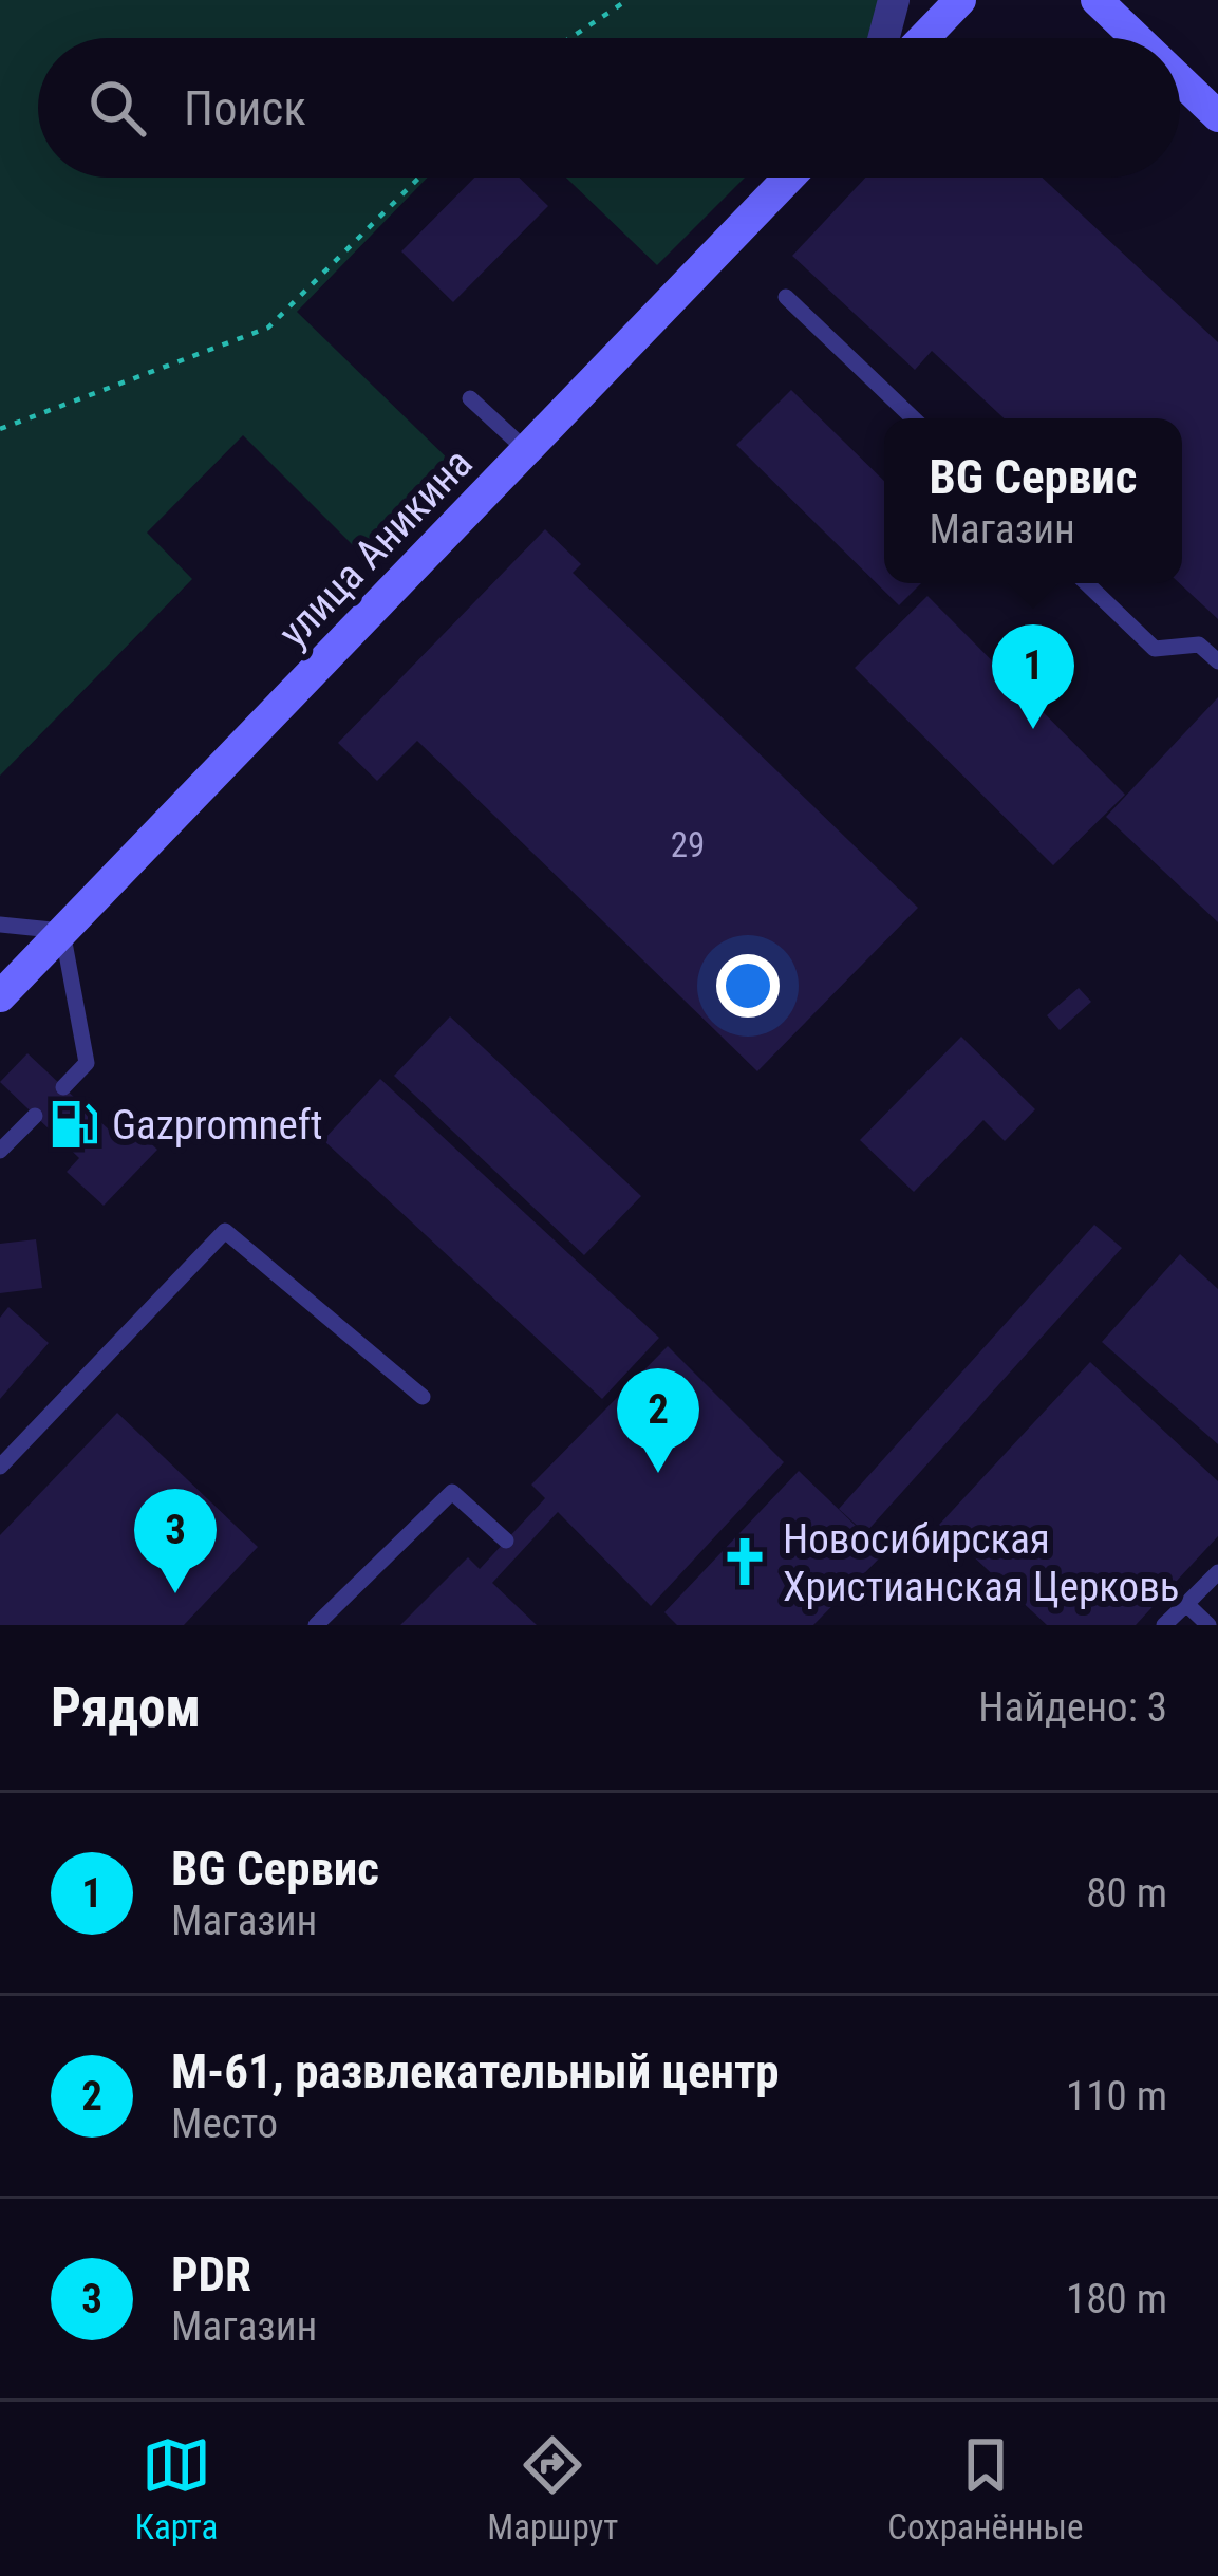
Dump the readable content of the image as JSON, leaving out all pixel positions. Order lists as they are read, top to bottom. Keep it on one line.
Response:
{"streets":{"main road":["улица Аникина"]},"places":{"fuel station":["Gazpromneft"],"church":["Новосибирская Христианская Церковь"]},"house_numbers":["29"],"page":{"search":"Поиск","popup":["BG Сервис","Магазин"],"pins":["1","2","3"],"heading":["Рядом","Найдено: 3"],"list":[{"mark":"1","name":"BG Сервис","note":"Магазин","value":"80 m"},{"mark":"2","name":"M-61, развлекательный центр","note":"Место","value":"110 m"},{"mark":"3","name":"PDR","note":"Магазин","value":"180 m"}],"nav":["Карта","Маршрут","Сохранённые"]}}
